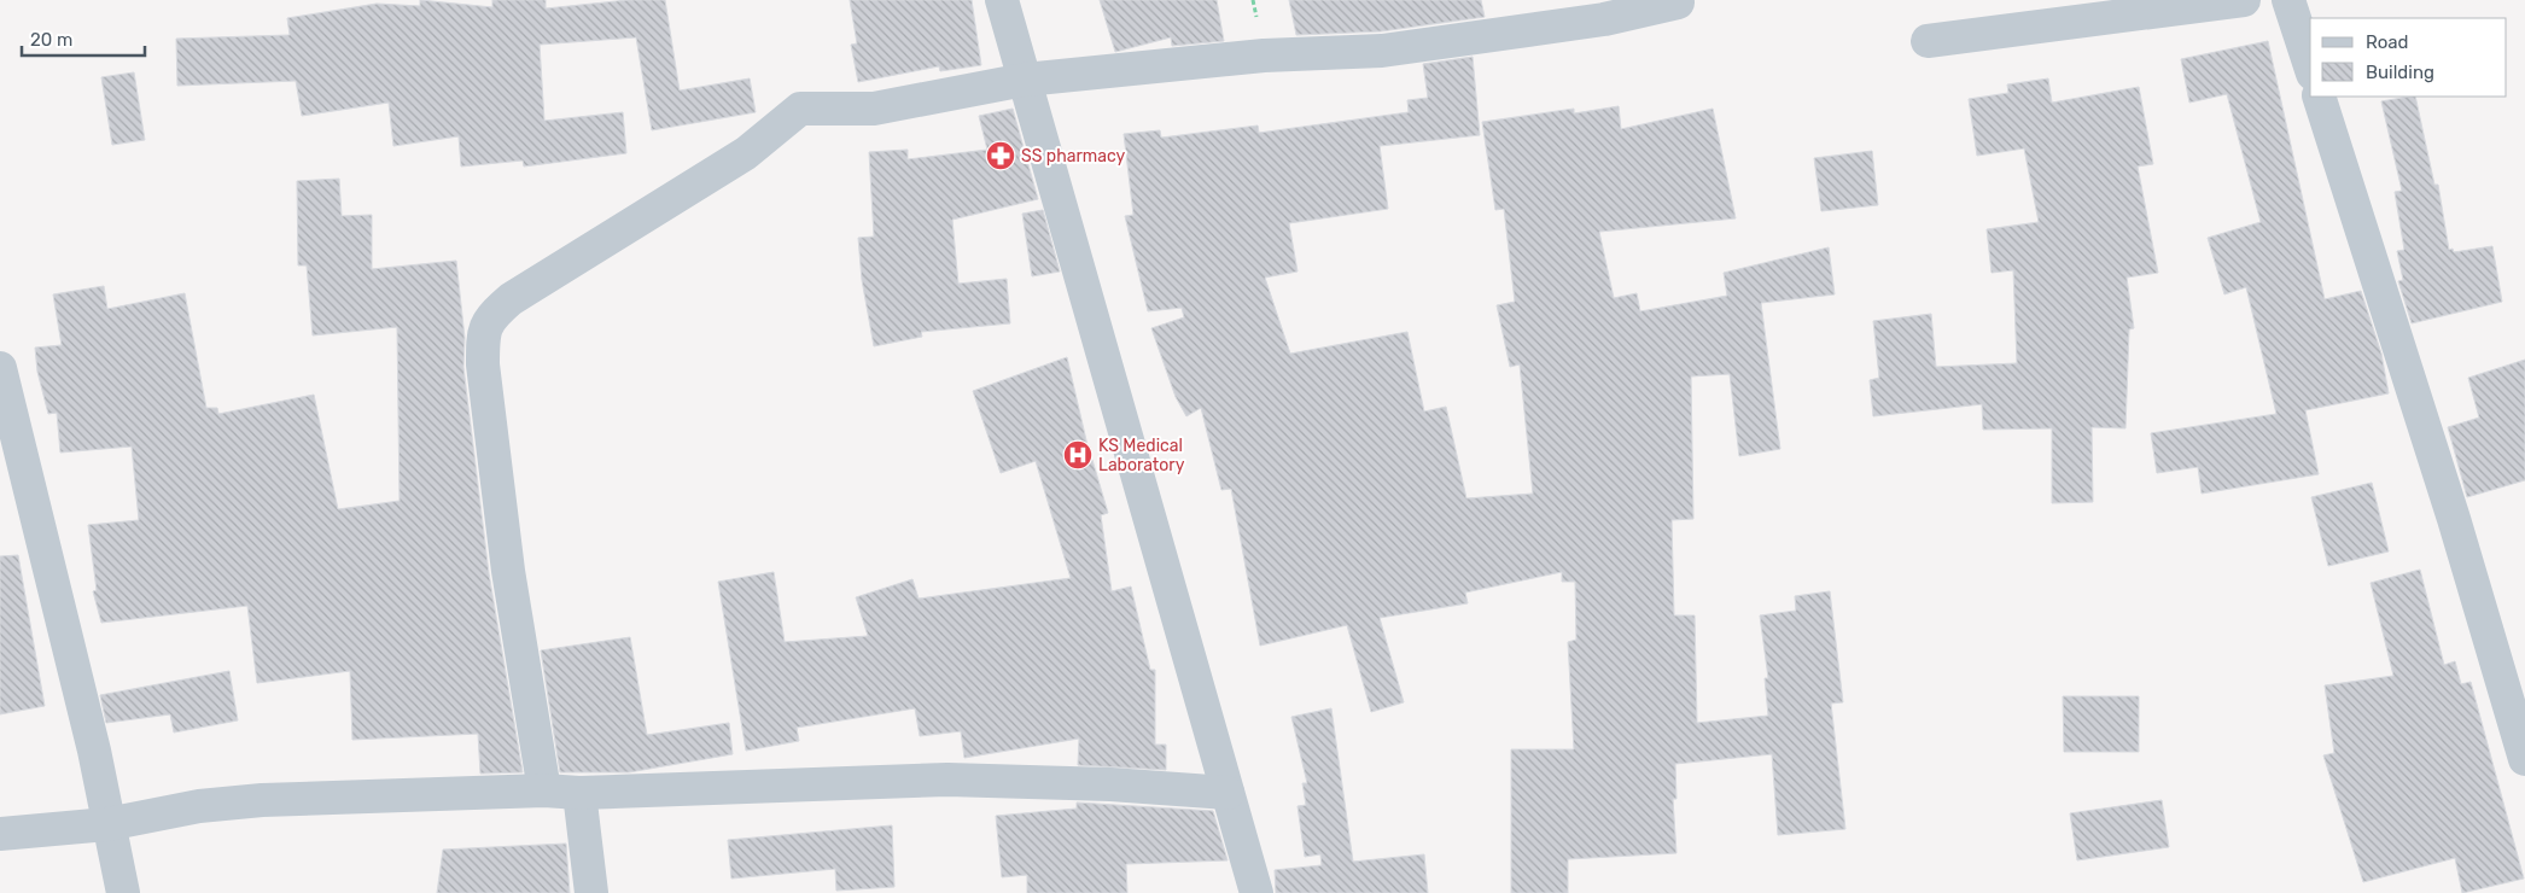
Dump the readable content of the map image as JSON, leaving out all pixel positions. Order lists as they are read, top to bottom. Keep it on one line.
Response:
{"places":{"pharmacy":["SS pharmacy"],"hospital":["KS Medical Laboratory"]},"legend":["Road","Building"],"scale_bar":"20 m"}
